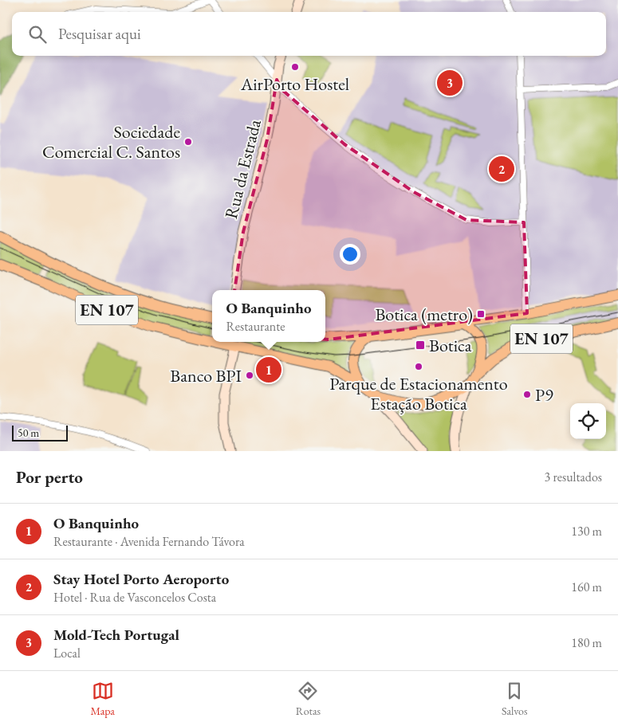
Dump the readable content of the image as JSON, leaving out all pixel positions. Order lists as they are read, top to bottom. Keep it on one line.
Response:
{"streets":{"main road":["EN 107"],"street":["Rua da Estrada"]},"places":{"other":["AirPorto Hostel","Sociedade Comercial C. Santos","Parque de Estacionamento Estação Botica","Banco BPI","P9"],"transit":["Botica (metro)","Botica"]},"scale_bar":"50 m","page":{"search":"Pesquisar aqui","pins":["3","2","1"],"popup":["O Banquinho","Restaurante"],"scale":"50 m","heading":["Por perto","3 resultados"],"list":[{"mark":"1","name":"O Banquinho","note":"Restaurante · Avenida Fernando Távora","value":"130 m"},{"mark":"2","name":"Stay Hotel Porto Aeroporto","note":"Hotel · Rua de Vasconcelos Costa","value":"160 m"},{"mark":"3","name":"Mold-Tech Portugal","note":"Local","value":"180 m"}],"nav":["Mapa","Rotas","Salvos"]}}
